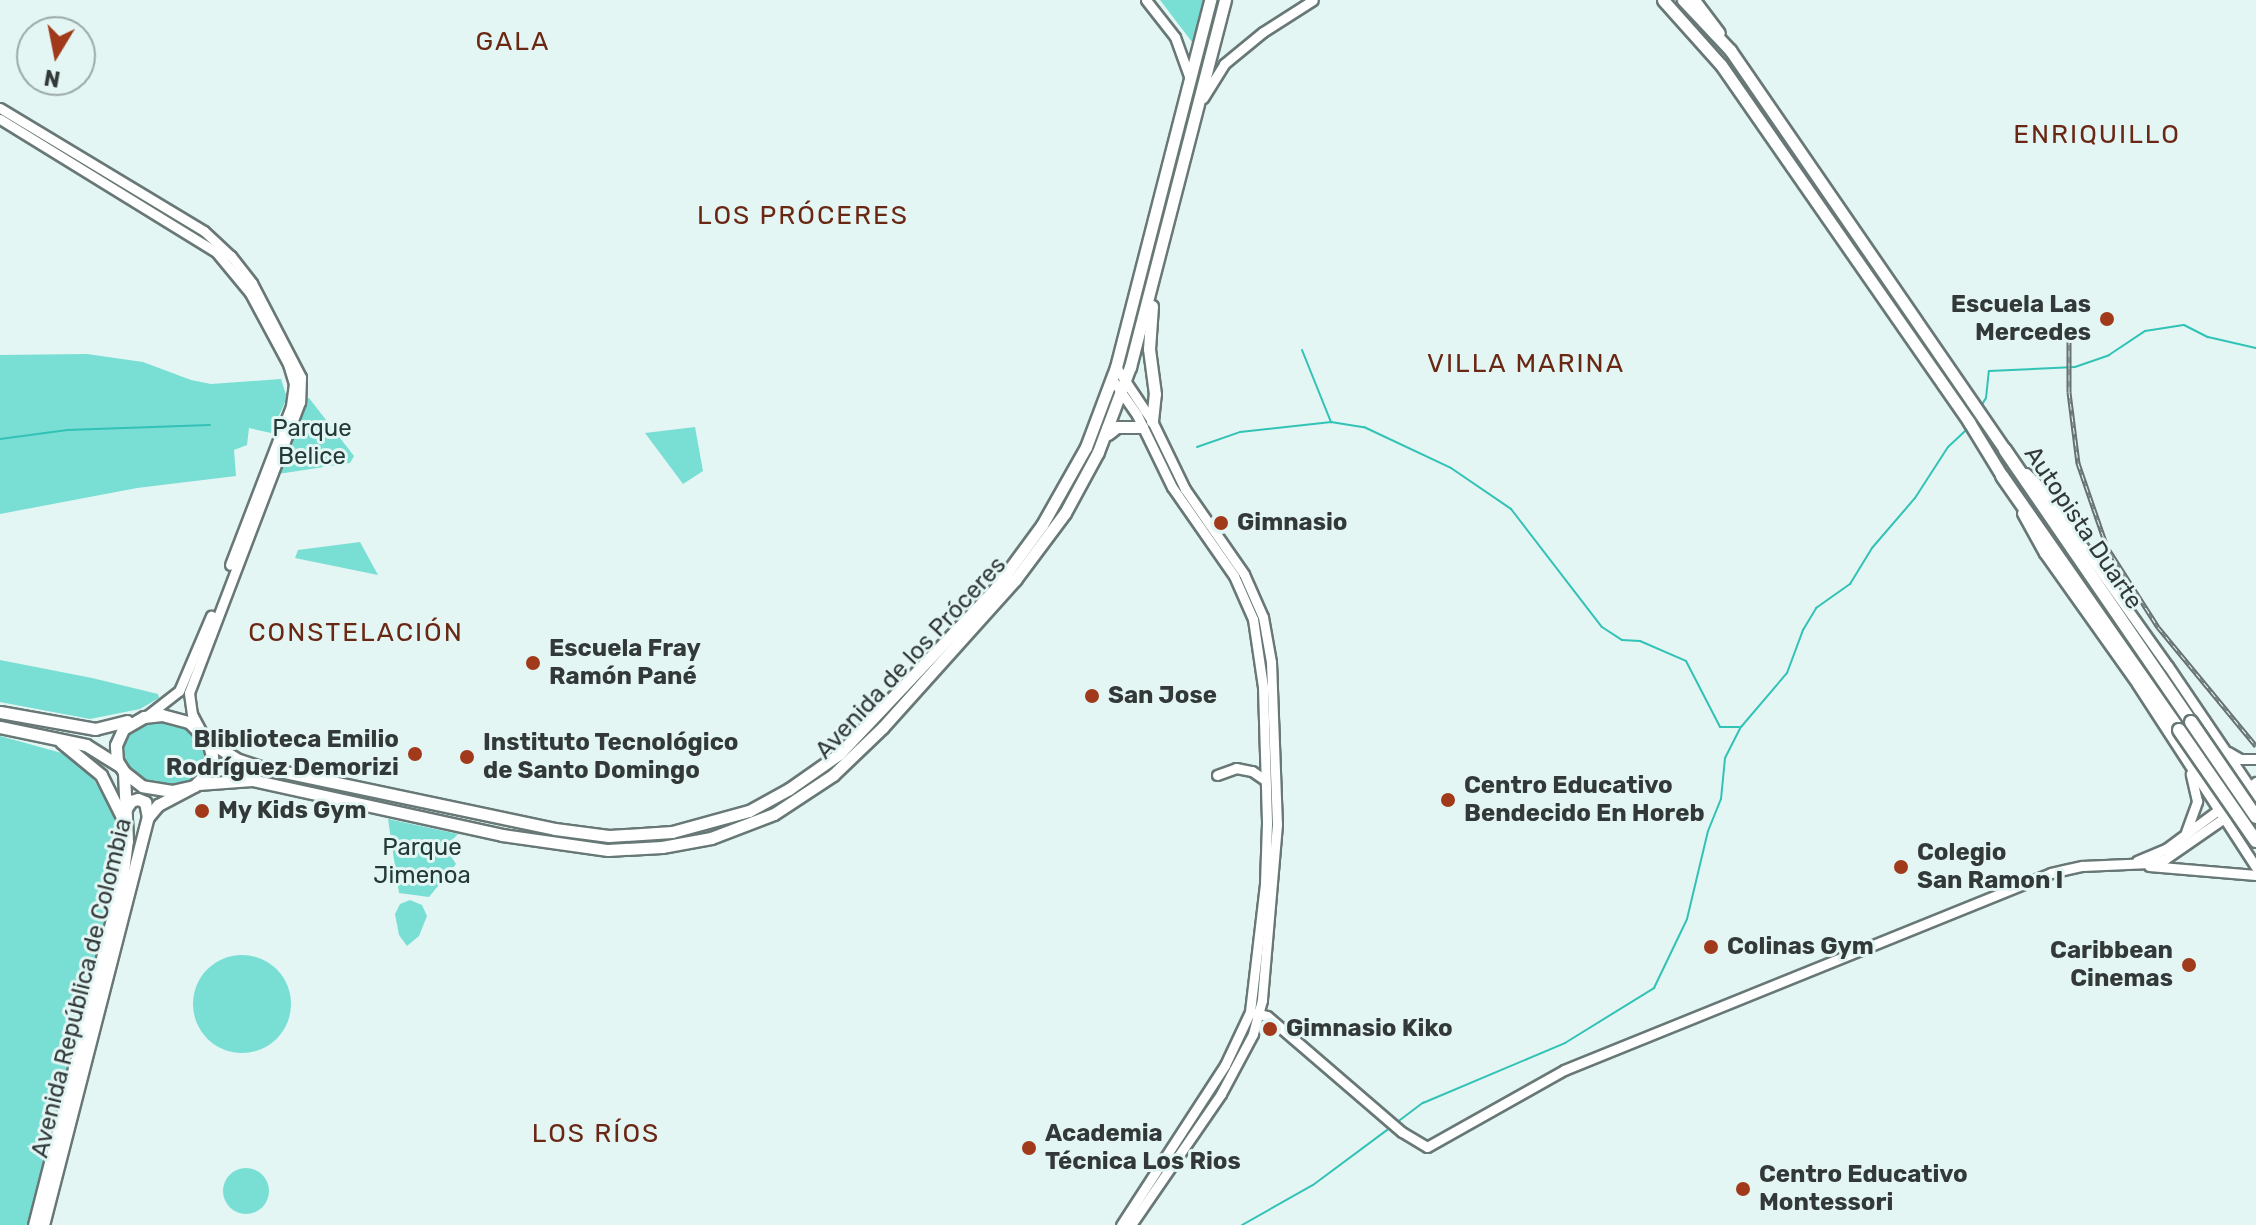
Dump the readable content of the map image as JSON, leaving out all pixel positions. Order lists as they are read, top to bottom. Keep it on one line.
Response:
{"streets":{"highway":["Autopista Duarte"],"main road":["Avenida de los Próceres","Avenida República de Colombia"]},"crossings":[["Avenida de los Próceres","Avenida República de Colombia"]],"districts":["GALA","ENRIQUILLO","LOS PRÓCERES","VILLA MARINA","CONSTELACIÓN","LOS RÍOS"],"parks":["Parque Belice","Parque Jimenoa"],"places":["Escuela Las Mercedes","Gimnasio","Escuela Fray Ramón Pané","San Jose","Bliblioteca Emilio Rodríguez Demorizi","Instituto Tecnológico de Santo Domingo","Centro Educativo Bendecido En Horeb","My Kids Gym","Colegio San Ramon I","Colinas Gym","Caribbean Cinemas","Gimnasio Kiko","Academia Técnica Los Rios","Centro Educativo Montessori"],"north":"bottom"}
